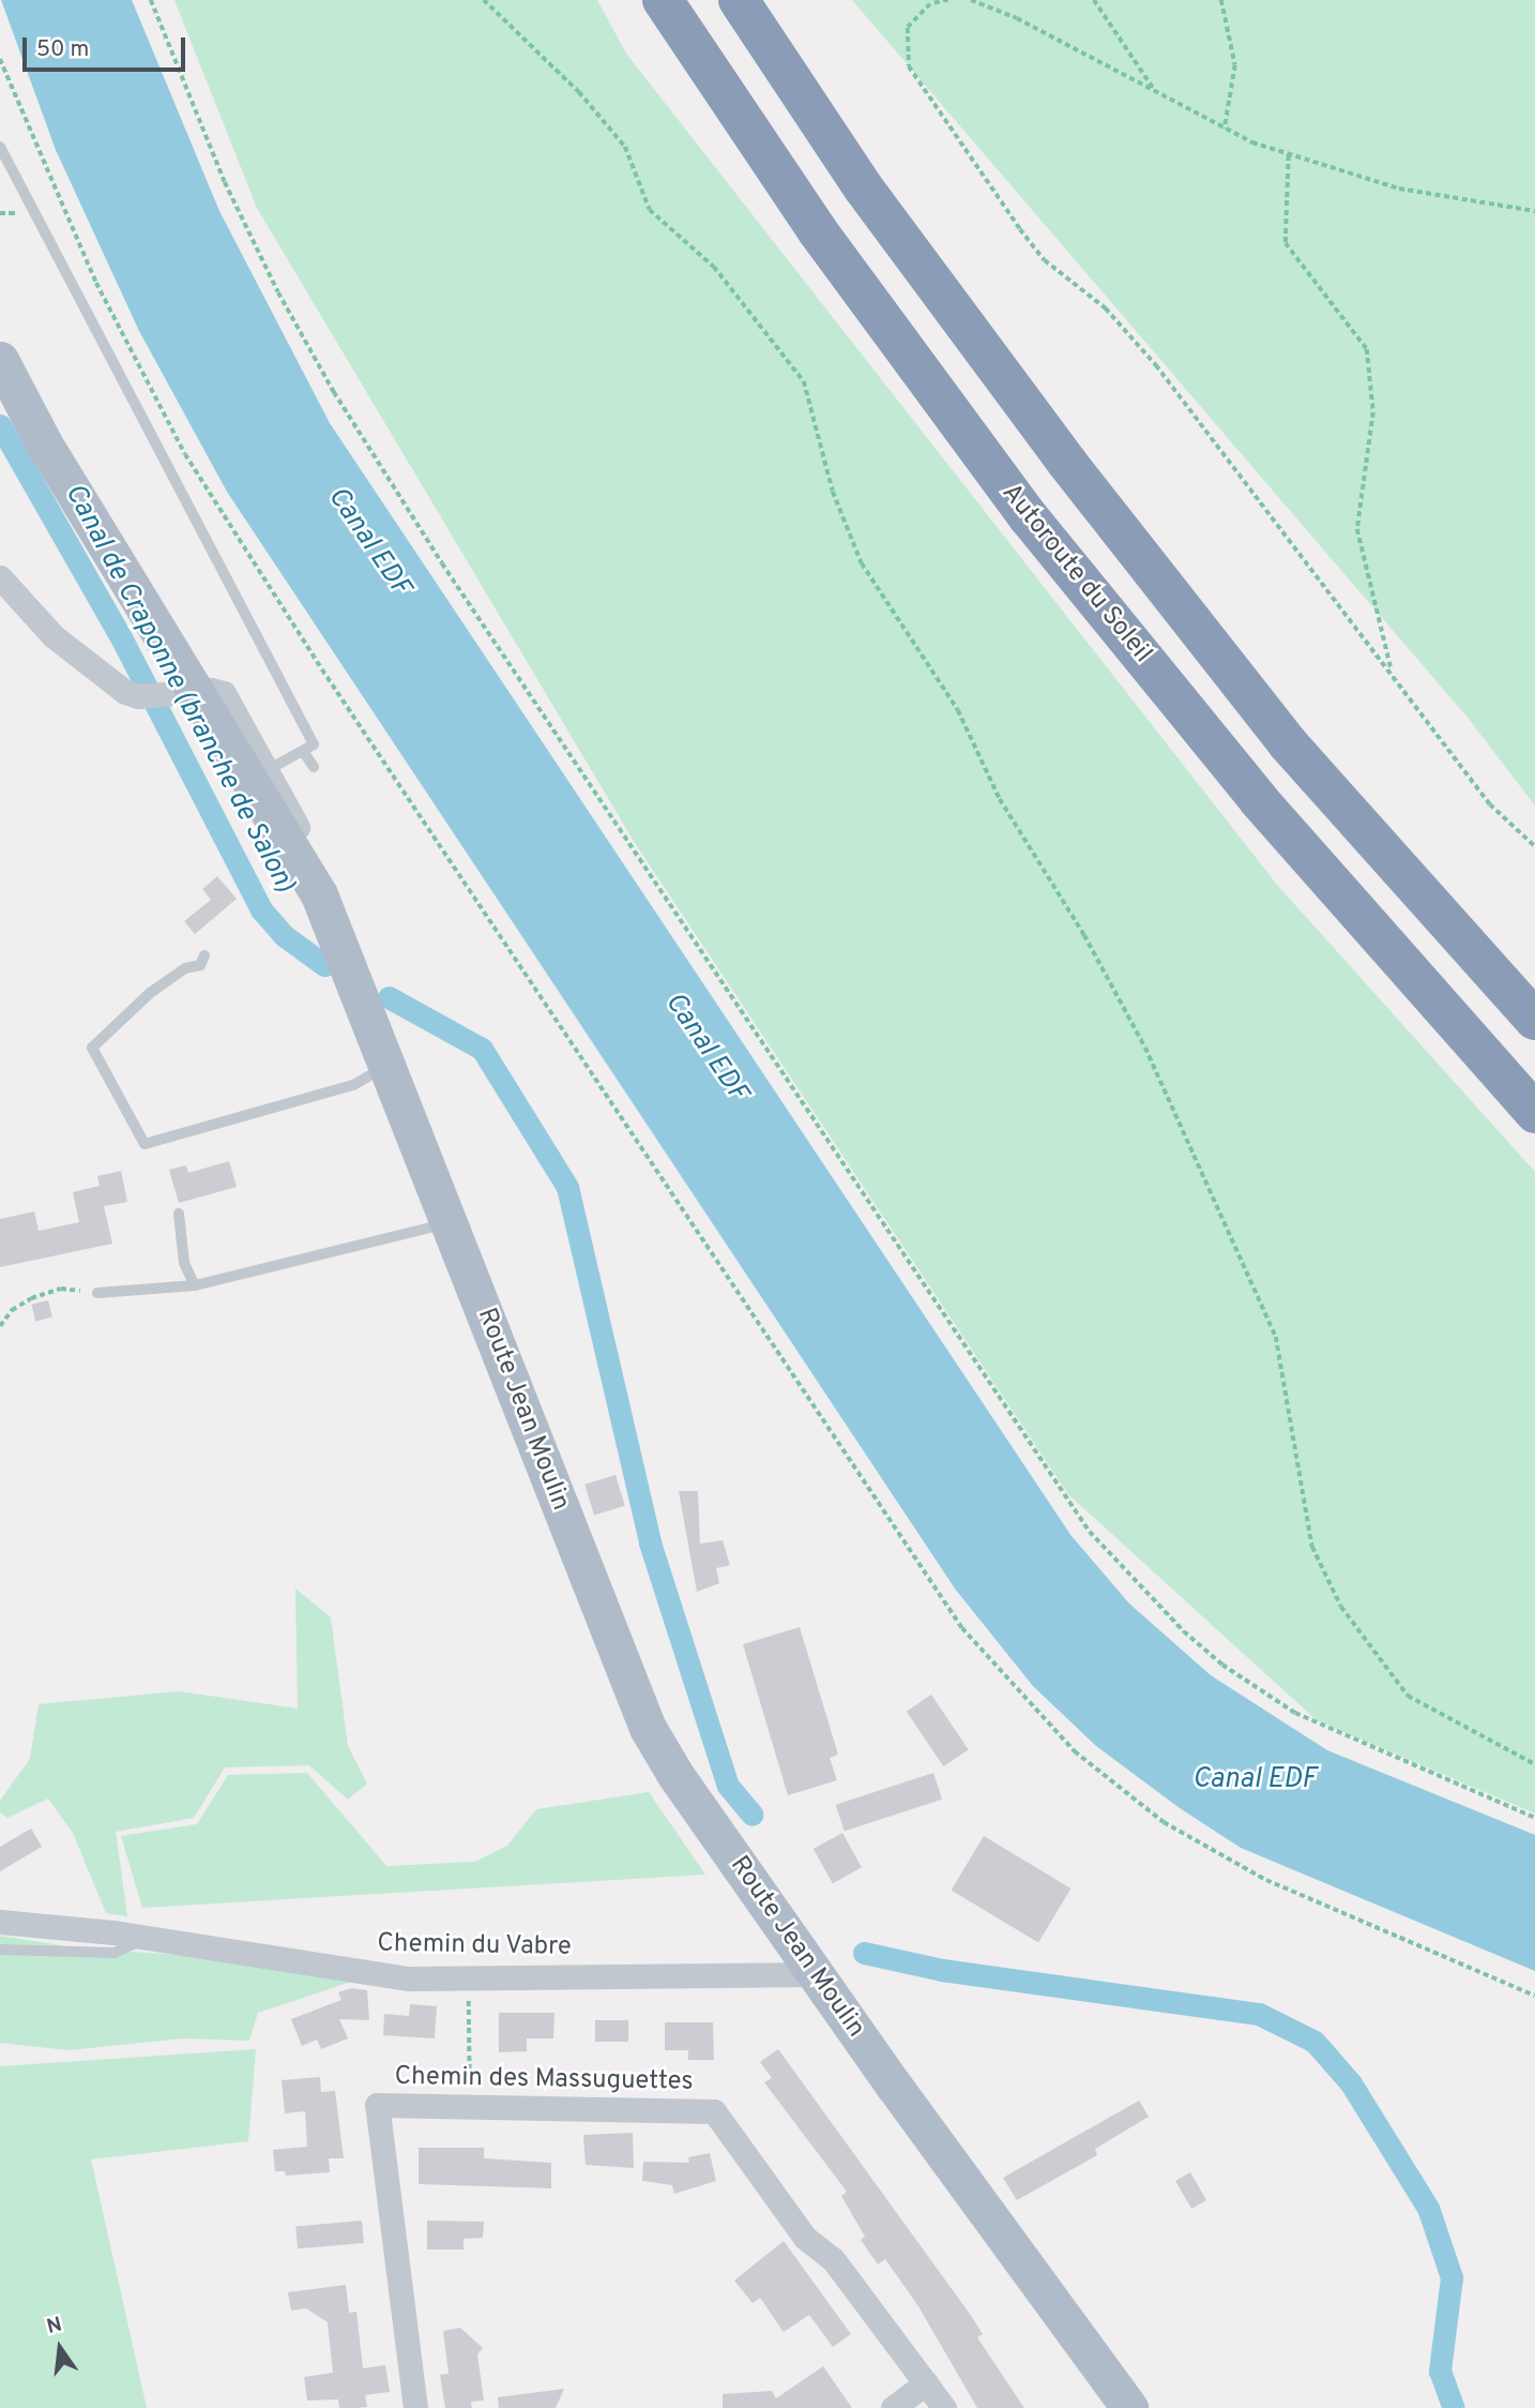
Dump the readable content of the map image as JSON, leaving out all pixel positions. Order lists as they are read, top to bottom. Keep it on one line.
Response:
{"streets":{"highway":["Autoroute du Soleil"],"main road":["Route Jean Moulin"],"street":["Chemin du Vabre","Chemin des Massuguettes"]},"crossings":[["Route Jean Moulin","Chemin du Vabre"]],"water":["Canal EDF","Canal de Craponne (branche de Salon)"],"scale_bar":"50 m","north":"top"}
